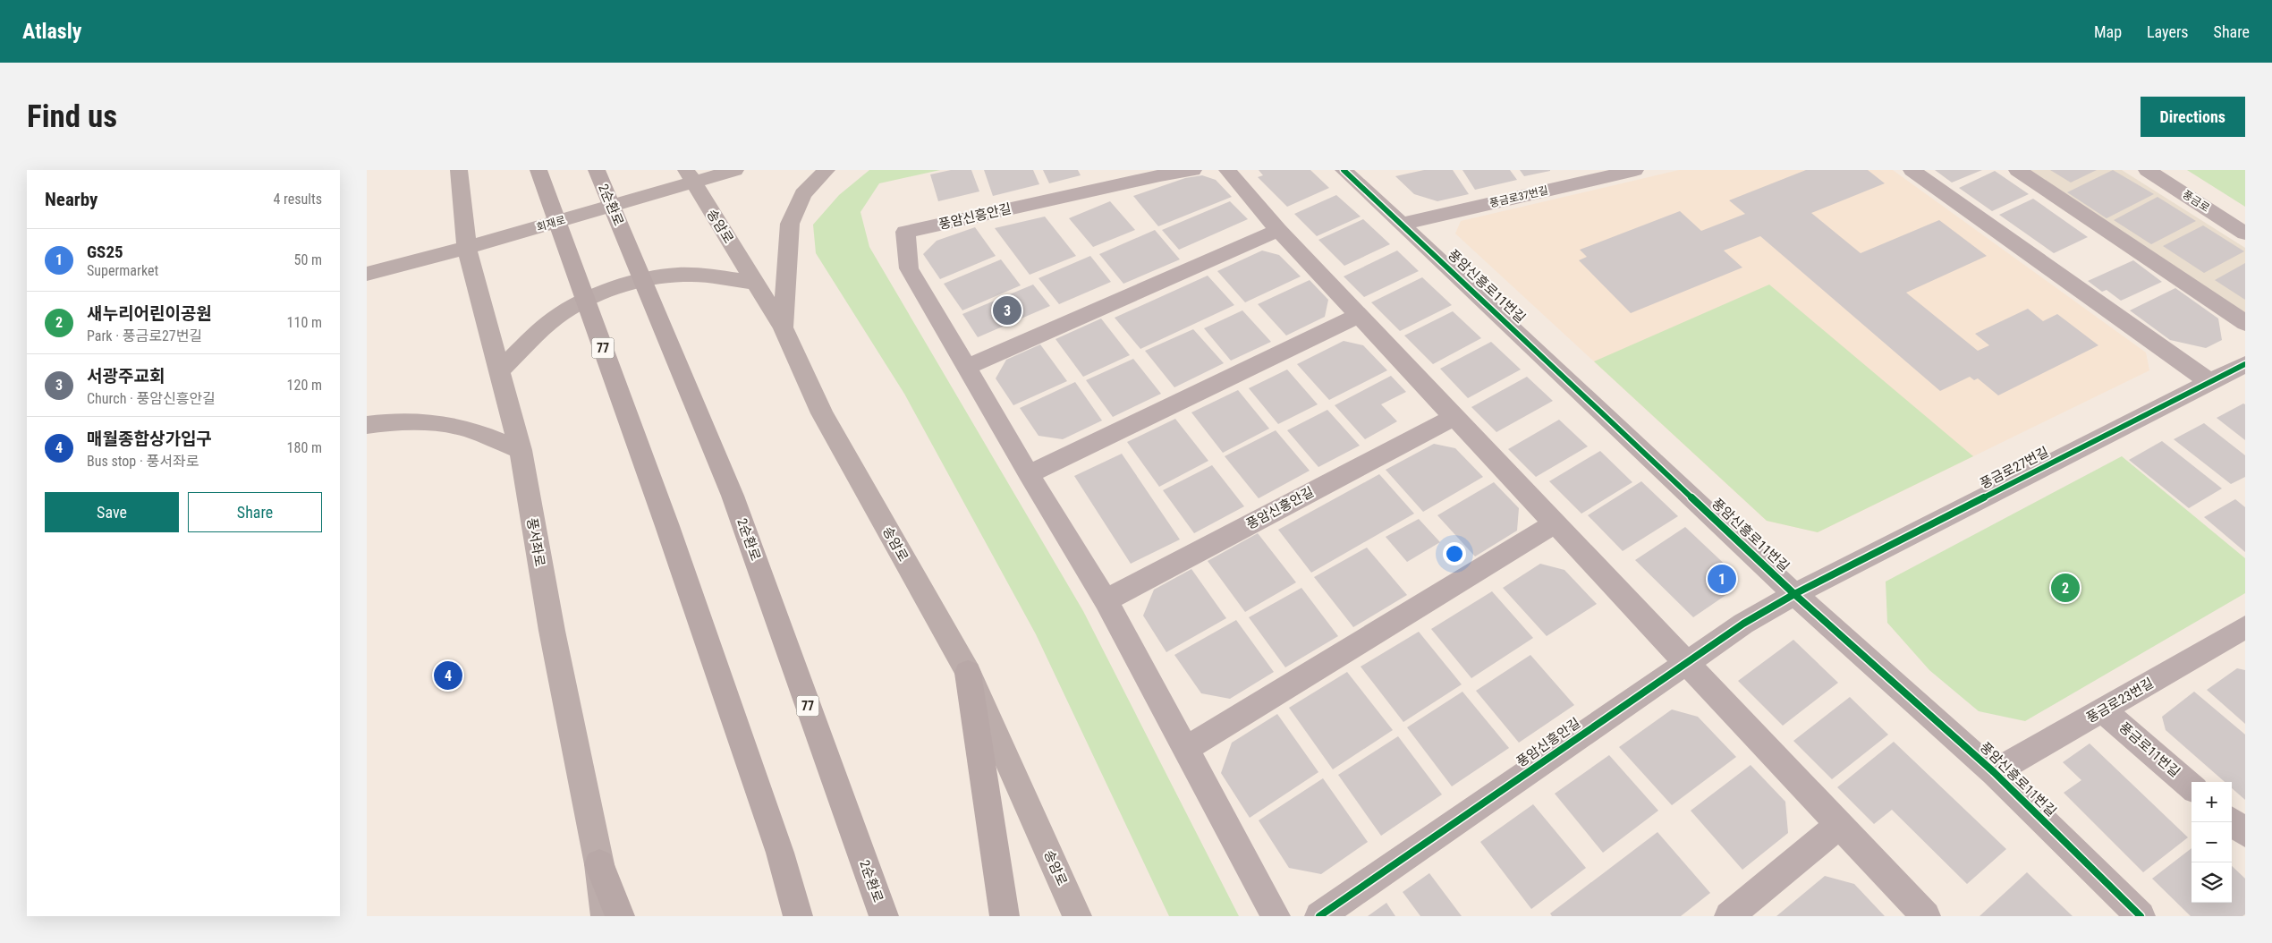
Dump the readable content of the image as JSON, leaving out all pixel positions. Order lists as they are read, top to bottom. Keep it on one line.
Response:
{"streets":{"highway":["2순환로","77"],"street":["풍금로37번길","풍금로","풍암신흥안길","회재로","송암로","풍암신흥로11번길","풍금로27번길","풍서좌로","풍금로23번길","풍금로11번길"]},"crossings":[["풍금로37번길","풍암신흥로11번길"],["풍암신흥안길","풍암신흥로11번길"],["풍암신흥안길","풍금로27번길"],["회재로","송암로"],["회재로","풍서좌로"],["풍암신흥로11번길","풍금로27번길"],["풍암신흥로11번길","풍금로23번길"],["풍금로23번길","풍금로11번길"]],"page":{"header":"Atlasly","nav":["Map","Layers","Share"],"buttons":["Directions",["Save","Share"]],"title":"Find us","heading":["Nearby","4 results"],"list":[{"mark":"1","name":"GS25","note":"Supermarket","value":"50 m"},{"mark":"2","name":"새누리어린이공원","note":"Park · 풍금로27번길","value":"110 m"},{"mark":"3","name":"서광주교회","note":"Church · 풍암신흥안길","value":"120 m"},{"mark":"4","name":"매월종합상가입구","note":"Bus stop · 풍서좌로","value":"180 m"}],"pins":["3","1","2","4"],"map_buttons":["+","−"]}}
